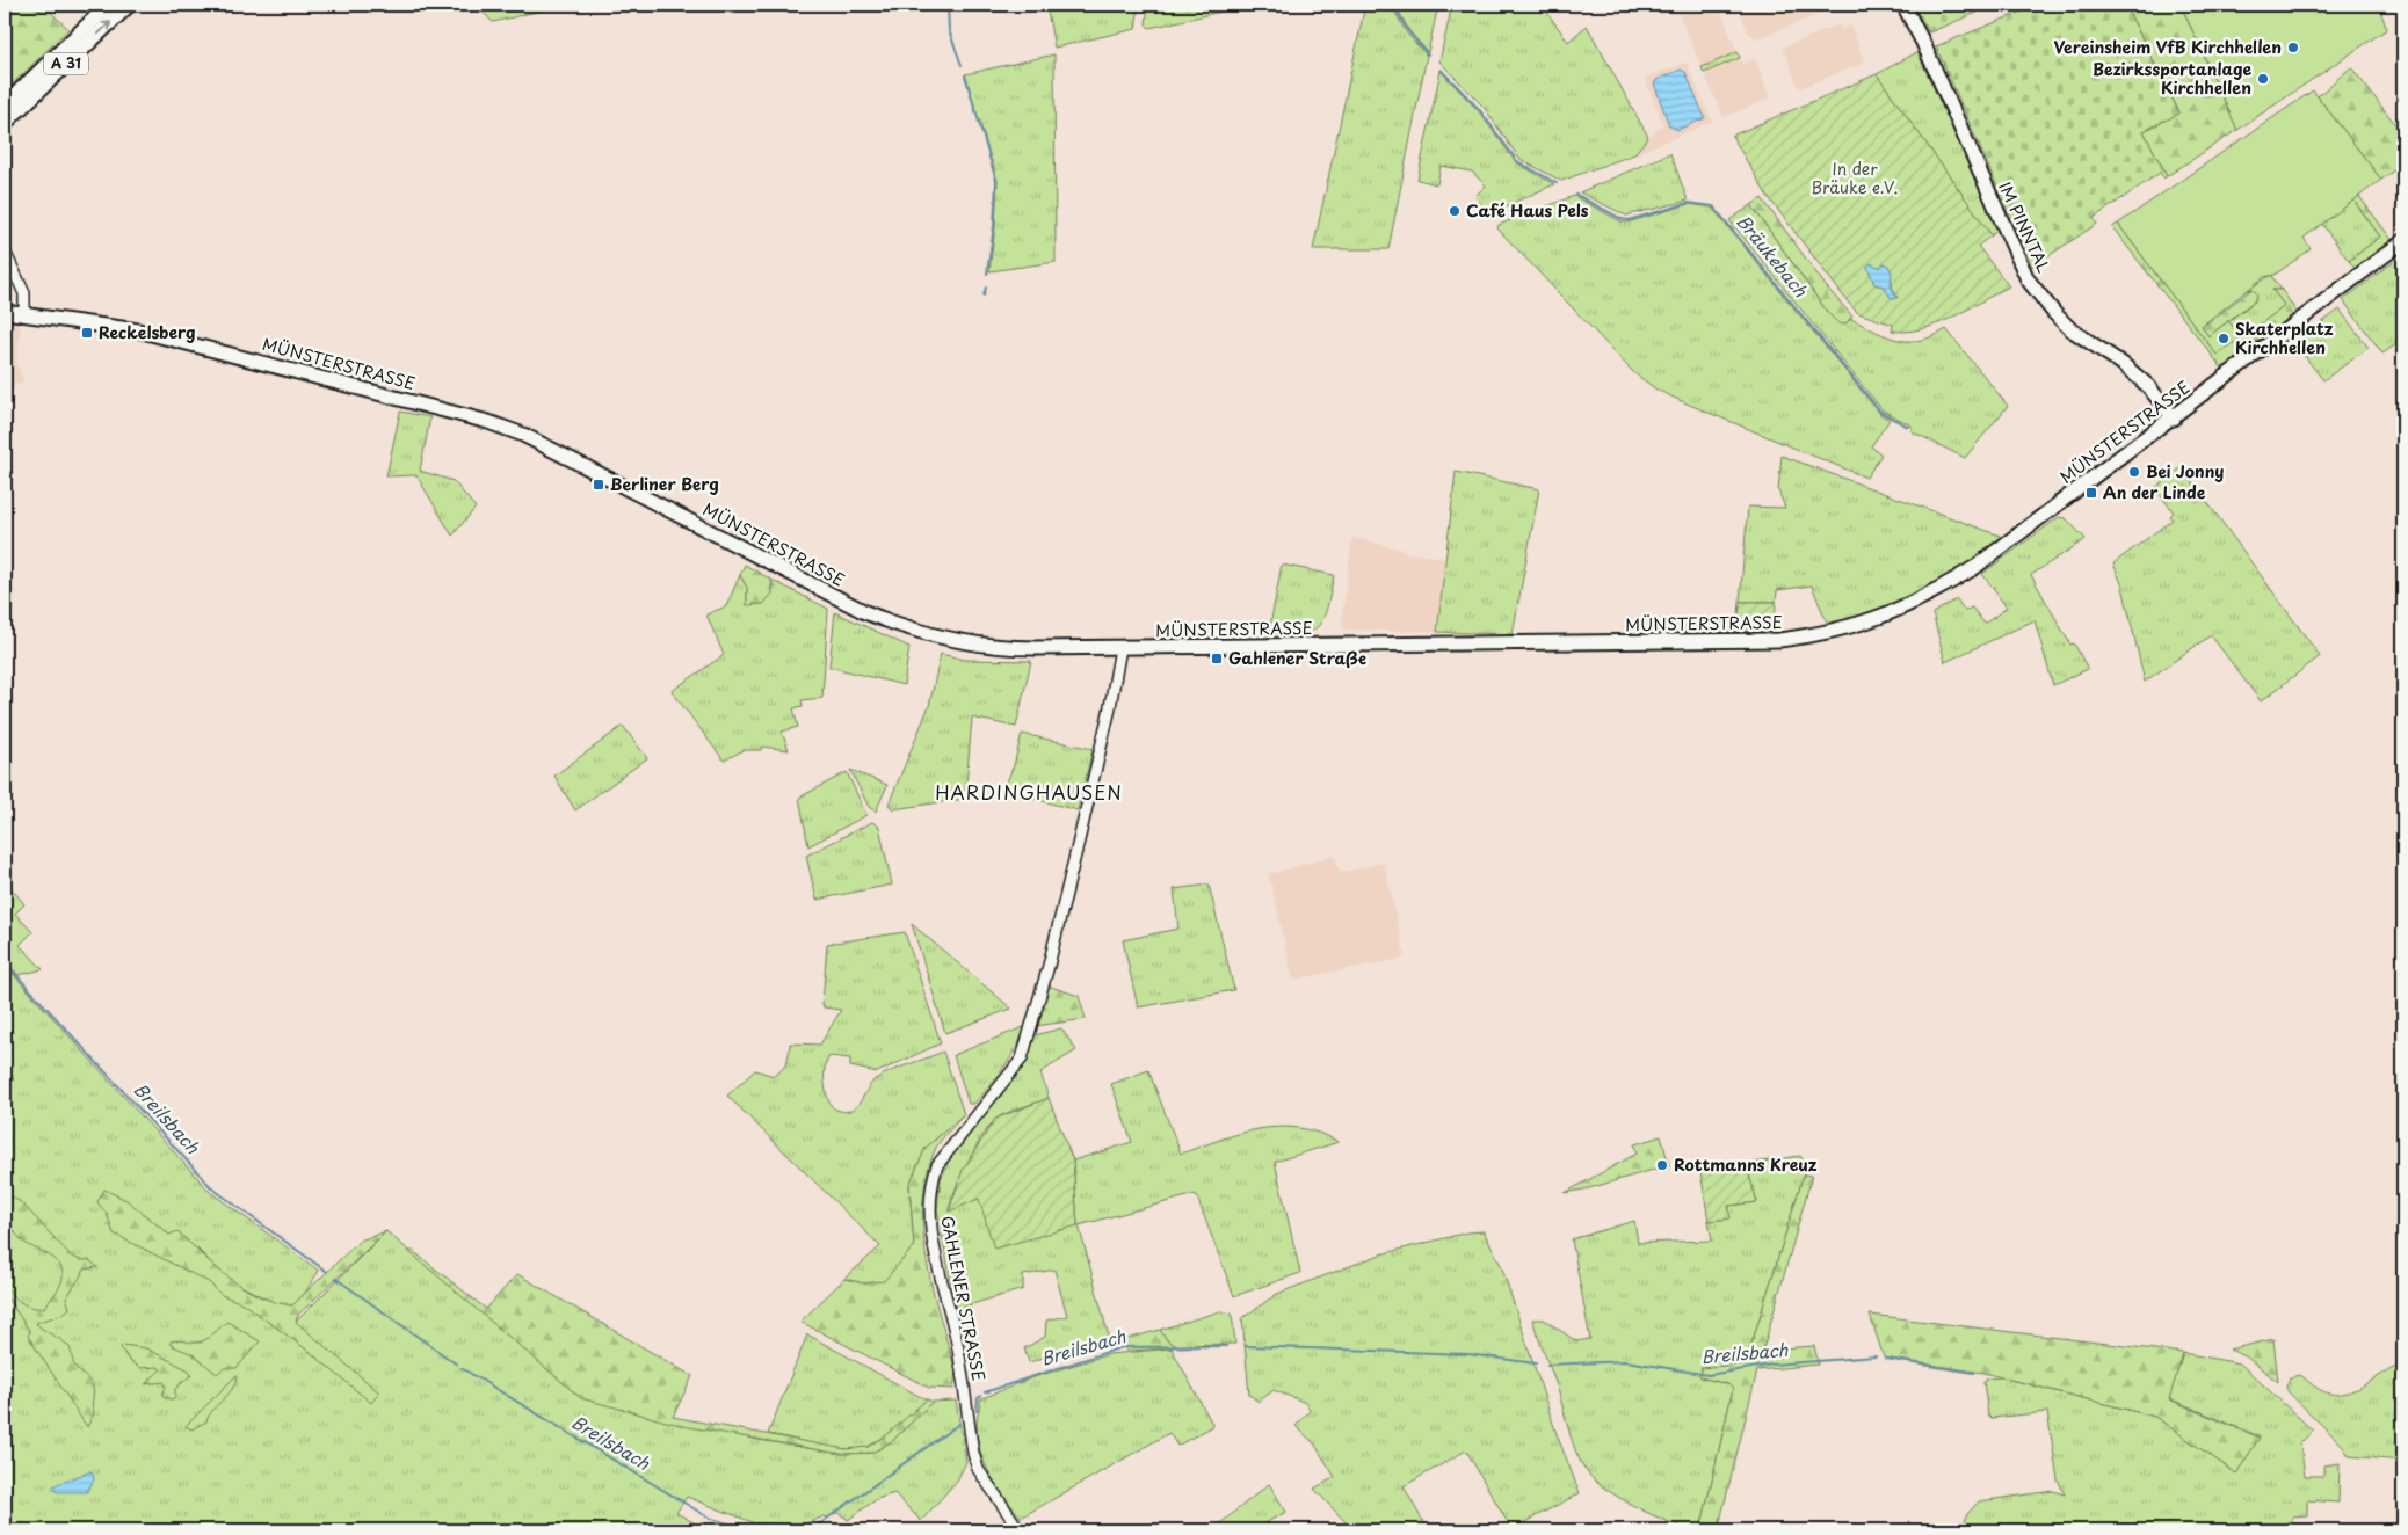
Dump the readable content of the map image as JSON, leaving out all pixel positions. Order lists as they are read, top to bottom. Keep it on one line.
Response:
{"streets":{"highway":["A 31"],"main road":["IM PINNTAL","MÜNSTERSTRASSE"],"street":["GAHLENER STRASSE"]},"crossings":[["IM PINNTAL","MÜNSTERSTRASSE"],["MÜNSTERSTRASSE","GAHLENER STRASSE"]],"districts":["HARDINGHAUSEN"],"water":["Bräukebach","Breilsbach"],"parks":["In der Bräuke e.V."],"places":{"other":["Vereinsheim VfB Kirchhellen","Bezirkssportanlage Kirchhellen","Café Haus Pels","Skaterplatz Kirchhellen","Bei Jonny","Rottmanns Kreuz"],"transit":["Reckelsberg","Berliner Berg","An der Linde","Gahlener Straße"]}}
